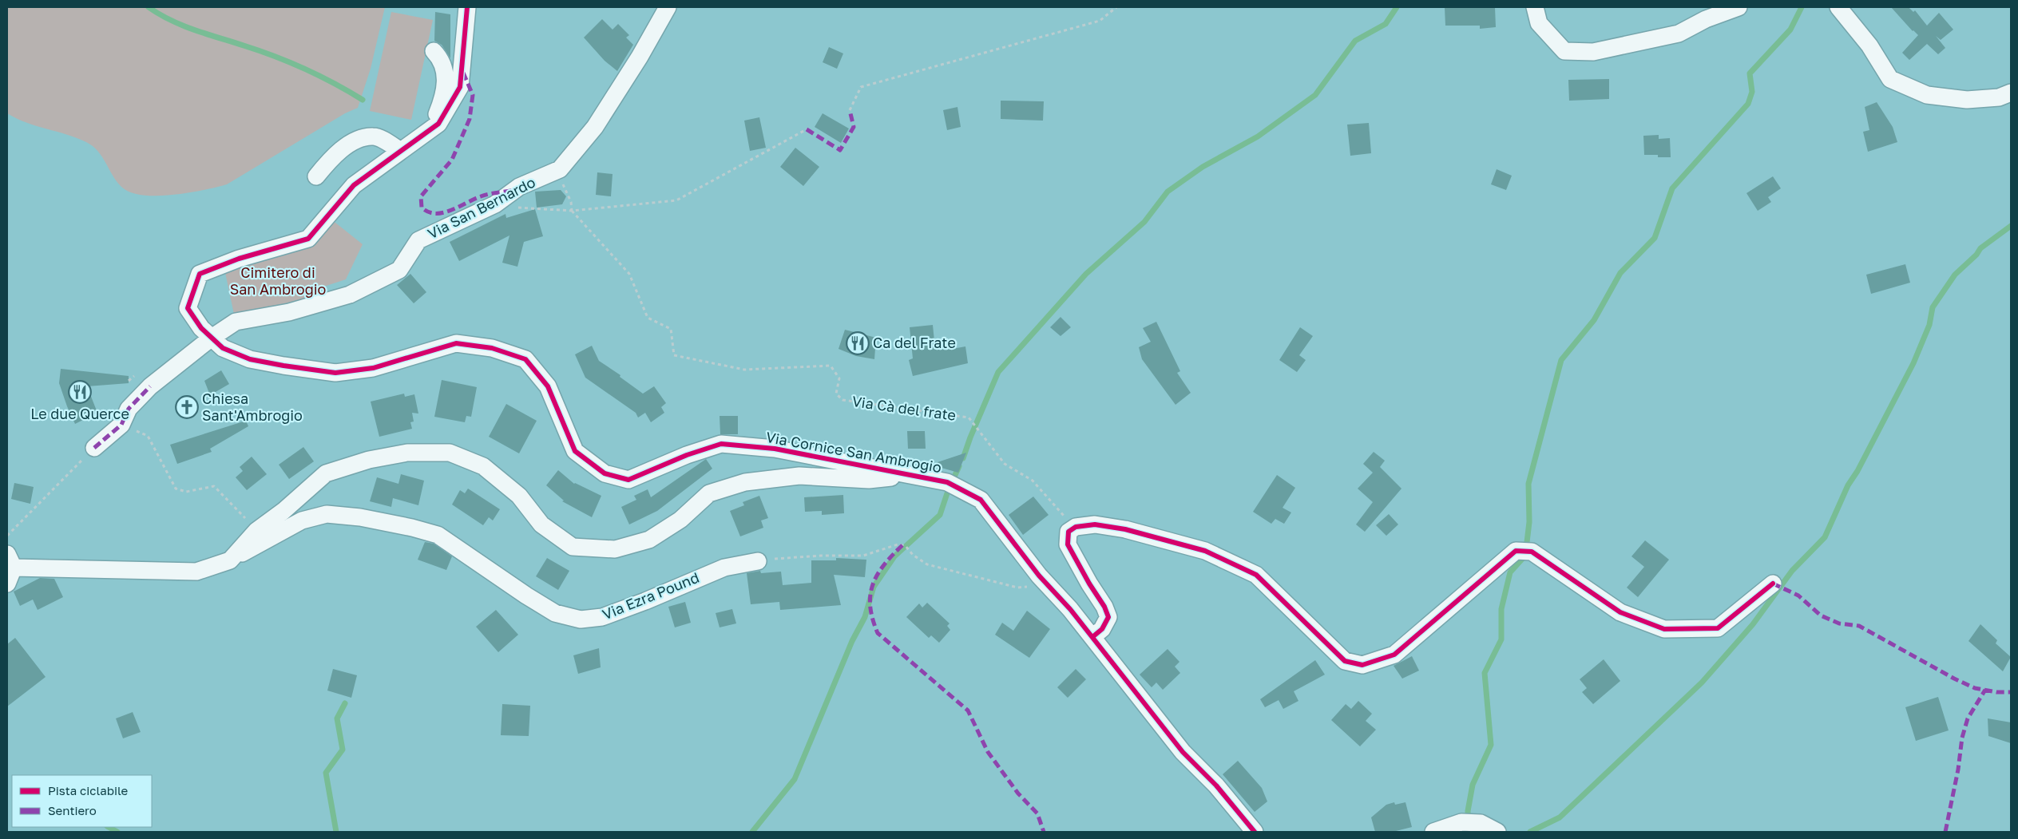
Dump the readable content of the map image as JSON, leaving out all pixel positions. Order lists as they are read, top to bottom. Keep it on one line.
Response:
{"streets":{"street":["Via San Bernardo","Via Cornice San Ambrogio","Via Ezra Pound"],"path":["Via Cà del frate"]},"crossings":[["Via San Bernardo","Via Cornice San Ambrogio"],["Via Cornice San Ambrogio","Via Ezra Pound"]],"parks":["Cimitero di San Ambrogio"],"places":{"restaurant":["Ca del Frate","Le due Querce"],"church":["Chiesa Sant'Ambrogio"]},"legend":["Pista ciclabile","Sentiero"]}
